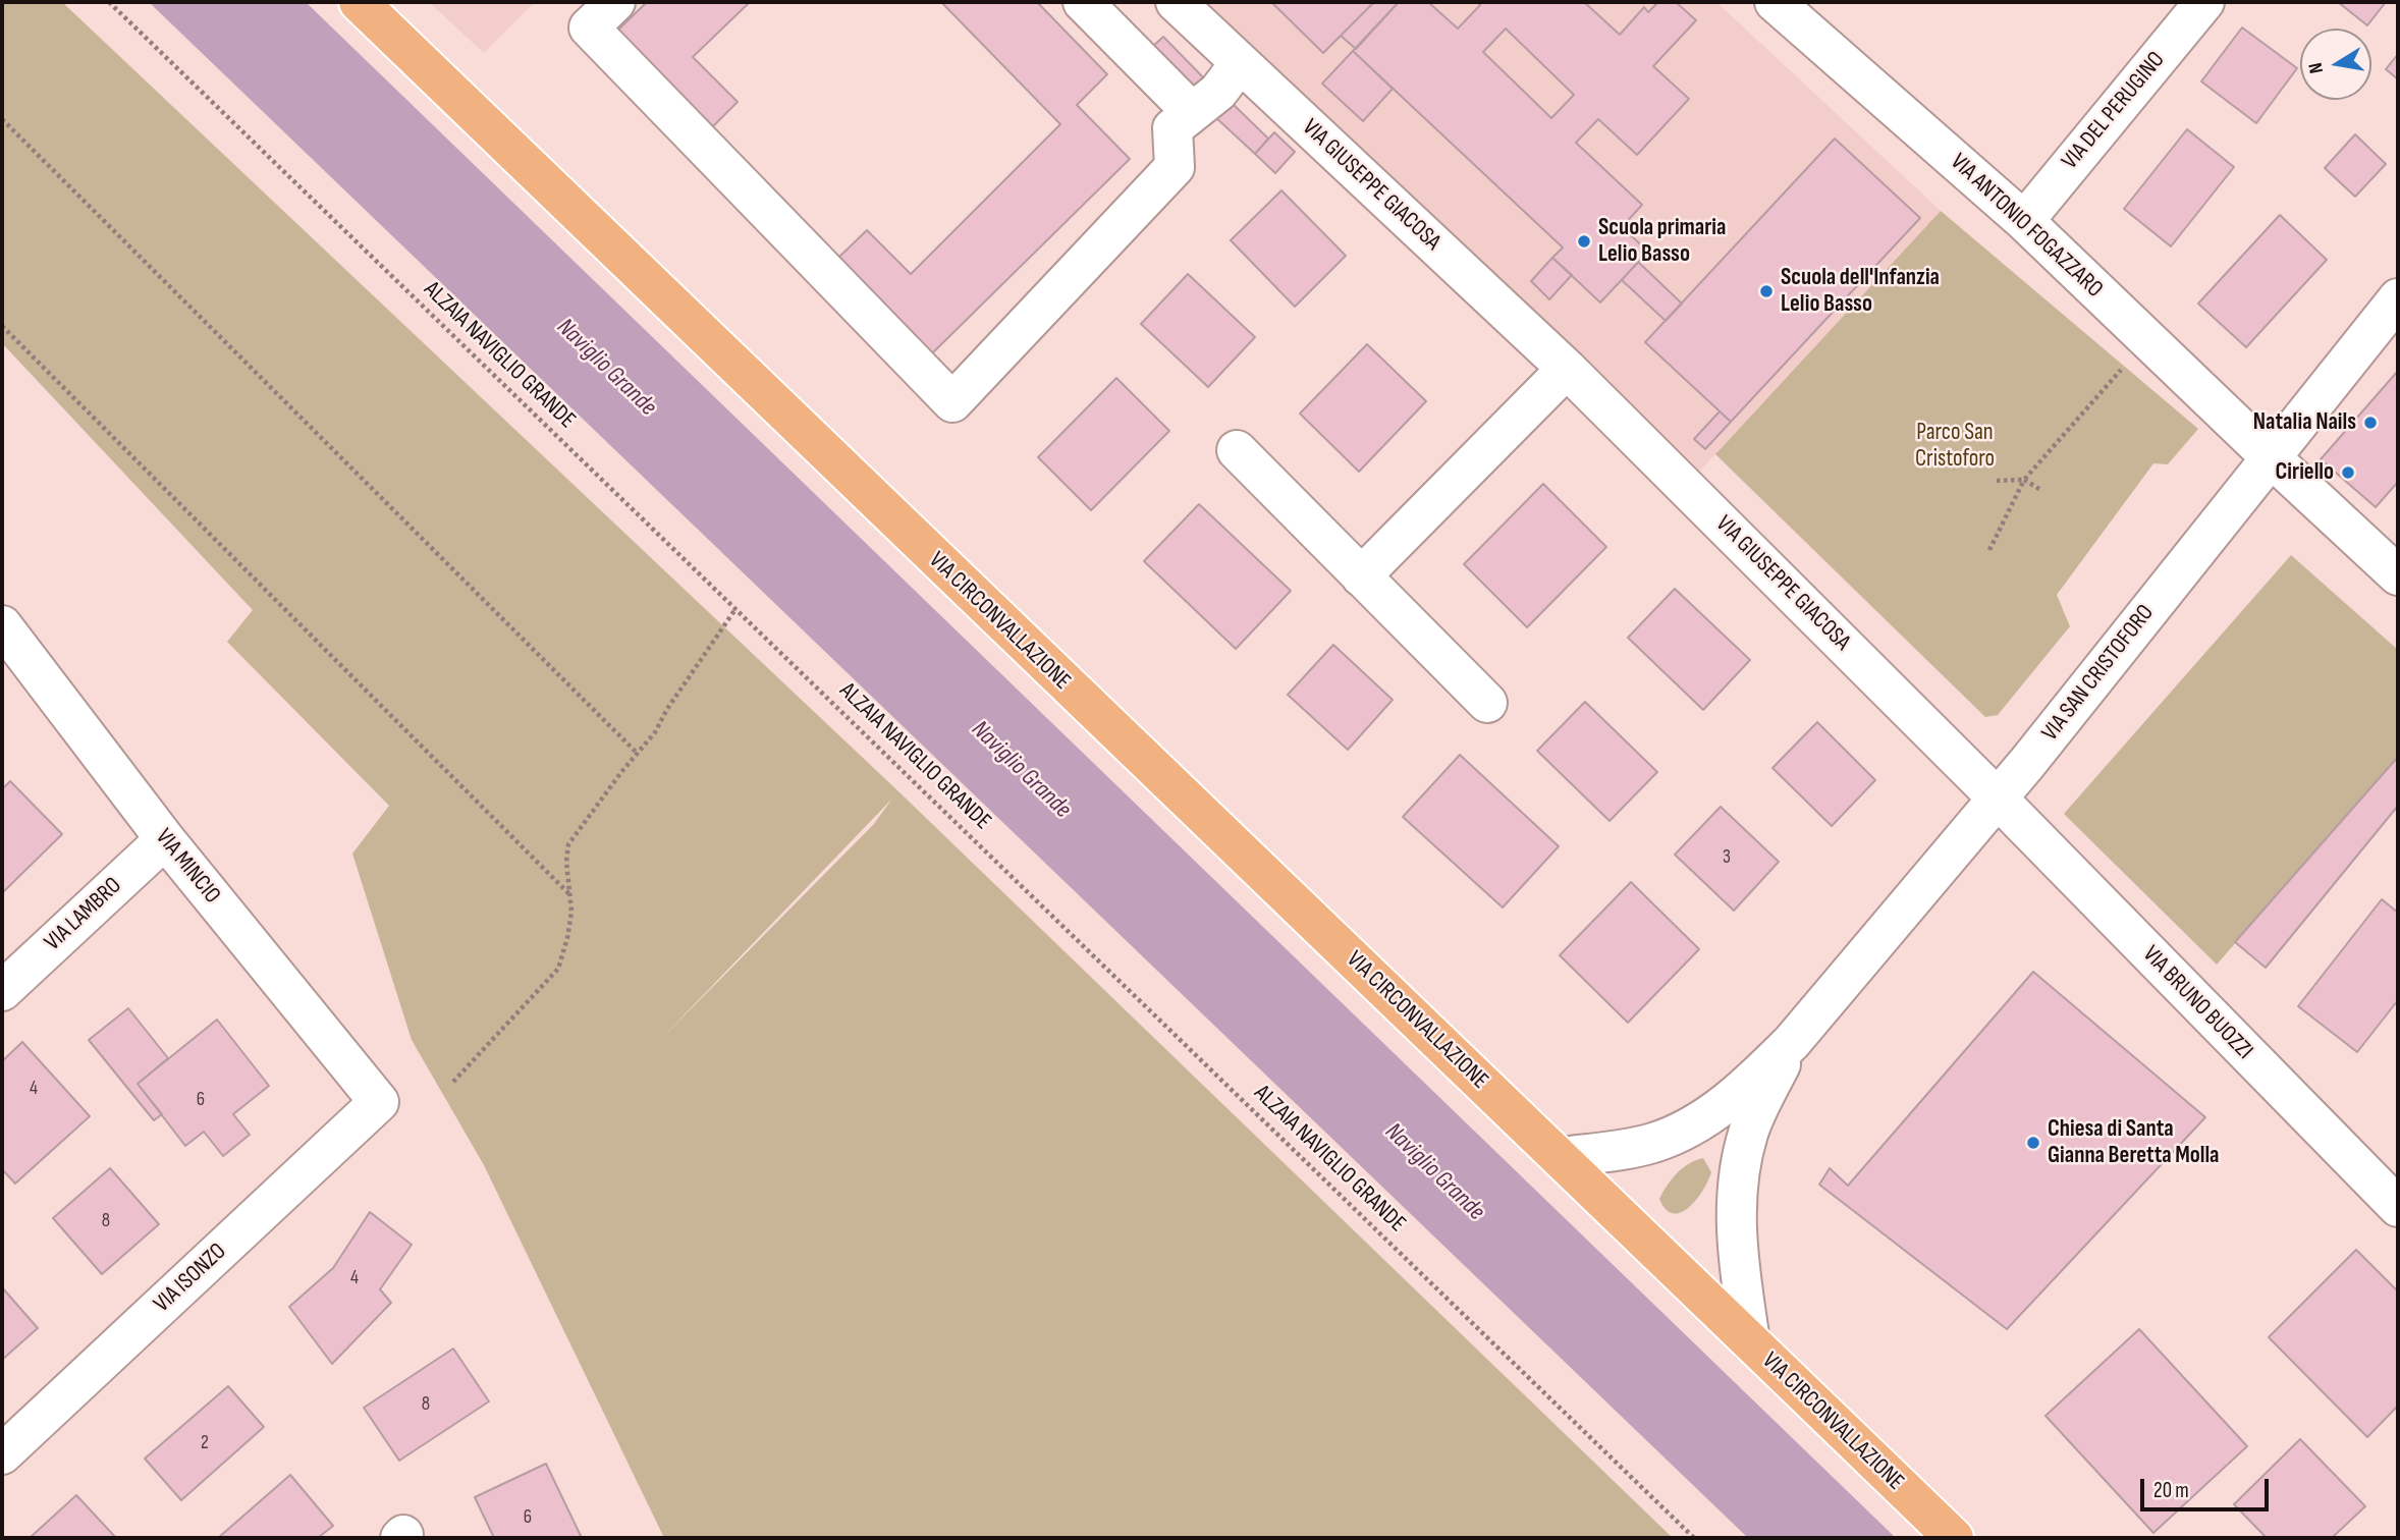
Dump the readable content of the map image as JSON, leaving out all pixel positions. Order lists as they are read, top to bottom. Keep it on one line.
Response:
{"streets":{"main road":["VIA CIRCONVALLAZIONE"],"street":["VIA DEL PERUGINO","VIA GIUSEPPE GIACOSA","VIA ANTONIO FOGAZZARO","VIA SAN CRISTOFORO","VIA MINCIO","VIA LAMBRO","VIA BRUNO BUOZZI","VIA ISONZO"],"path":["ALZAIA NAVIGLIO GRANDE"]},"crossings":[["VIA DEL PERUGINO","VIA ANTONIO FOGAZZARO"],["VIA GIUSEPPE GIACOSA","VIA SAN CRISTOFORO"],["VIA GIUSEPPE GIACOSA","VIA BRUNO BUOZZI"],["VIA ANTONIO FOGAZZARO","VIA SAN CRISTOFORO"],["VIA SAN CRISTOFORO","VIA BRUNO BUOZZI"],["VIA MINCIO","VIA LAMBRO"],["VIA MINCIO","VIA ISONZO"]],"water":["Naviglio Grande"],"parks":["Parco San Cristoforo"],"places":["Scuola primaria Lelio Basso","Scuola dell'Infanzia Lelio Basso","Natalia Nails","Ciriello","Chiesa di Santa Gianna Beretta Molla"],"house_numbers":["3","4","6","8","4","8","2","6"],"scale_bar":"20 m","north":"left"}
